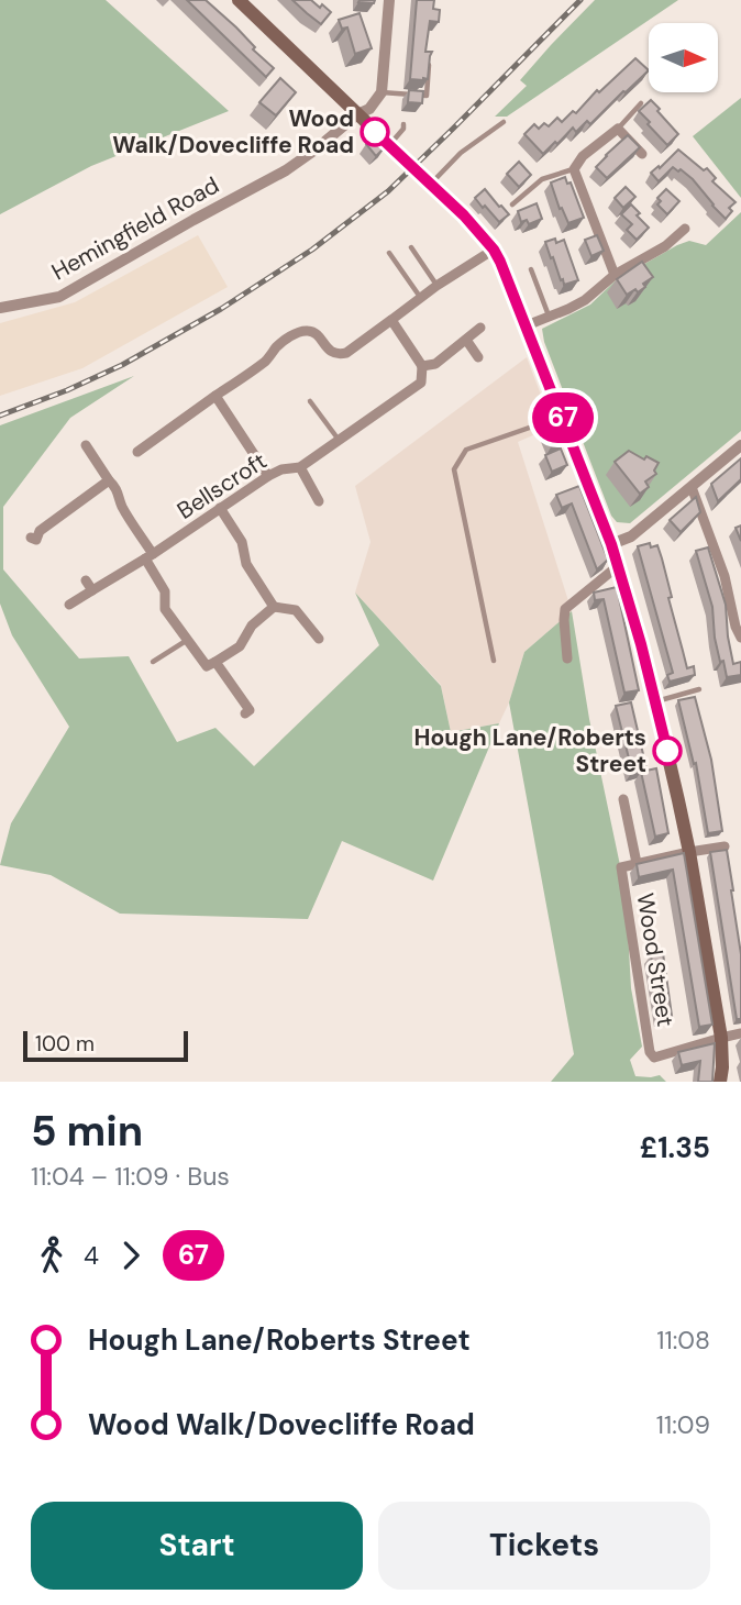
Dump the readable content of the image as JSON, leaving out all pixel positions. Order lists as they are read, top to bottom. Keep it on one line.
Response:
{"streets":{"street":["Hemingfield Road","Bellscroft","Wood Street"]},"places":["Wood Walk/Dovecliffe Road","Hough Lane/Roberts Street"],"lines":["bus line 67"],"scale_bar":"100 m","north":"right","page":{"on_map":"67","scale":"100 m","heading":["5 min","11:04 – 11:09 · Bus","£1.35"],"legs":["4","67"],"list":[{"name":"Hough Lane/Roberts Street","value":"11:08"},{"name":"Wood Walk/Dovecliffe Road","value":"11:09"}],"buttons":["Start","Tickets"]}}
